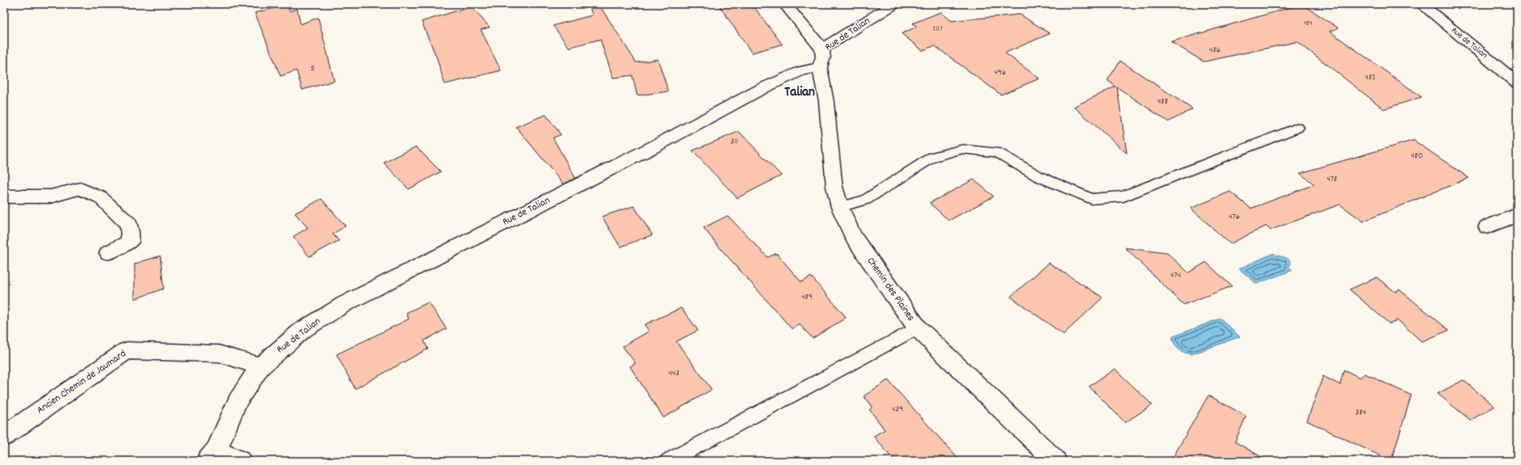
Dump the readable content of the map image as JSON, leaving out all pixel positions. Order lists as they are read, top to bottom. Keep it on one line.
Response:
{"streets":{"street":["Rue de Talian","Chemin des Plaines","Ancien Chemin de Jaumard"]},"crossings":[["Rue de Talian","Chemin des Plaines"],["Rue de Talian","Ancien Chemin de Jaumard"]],"districts":["Talian"],"house_numbers":["484","207","486","5","496","482","488","311","480","478","476","474","489","443","439","384"]}
